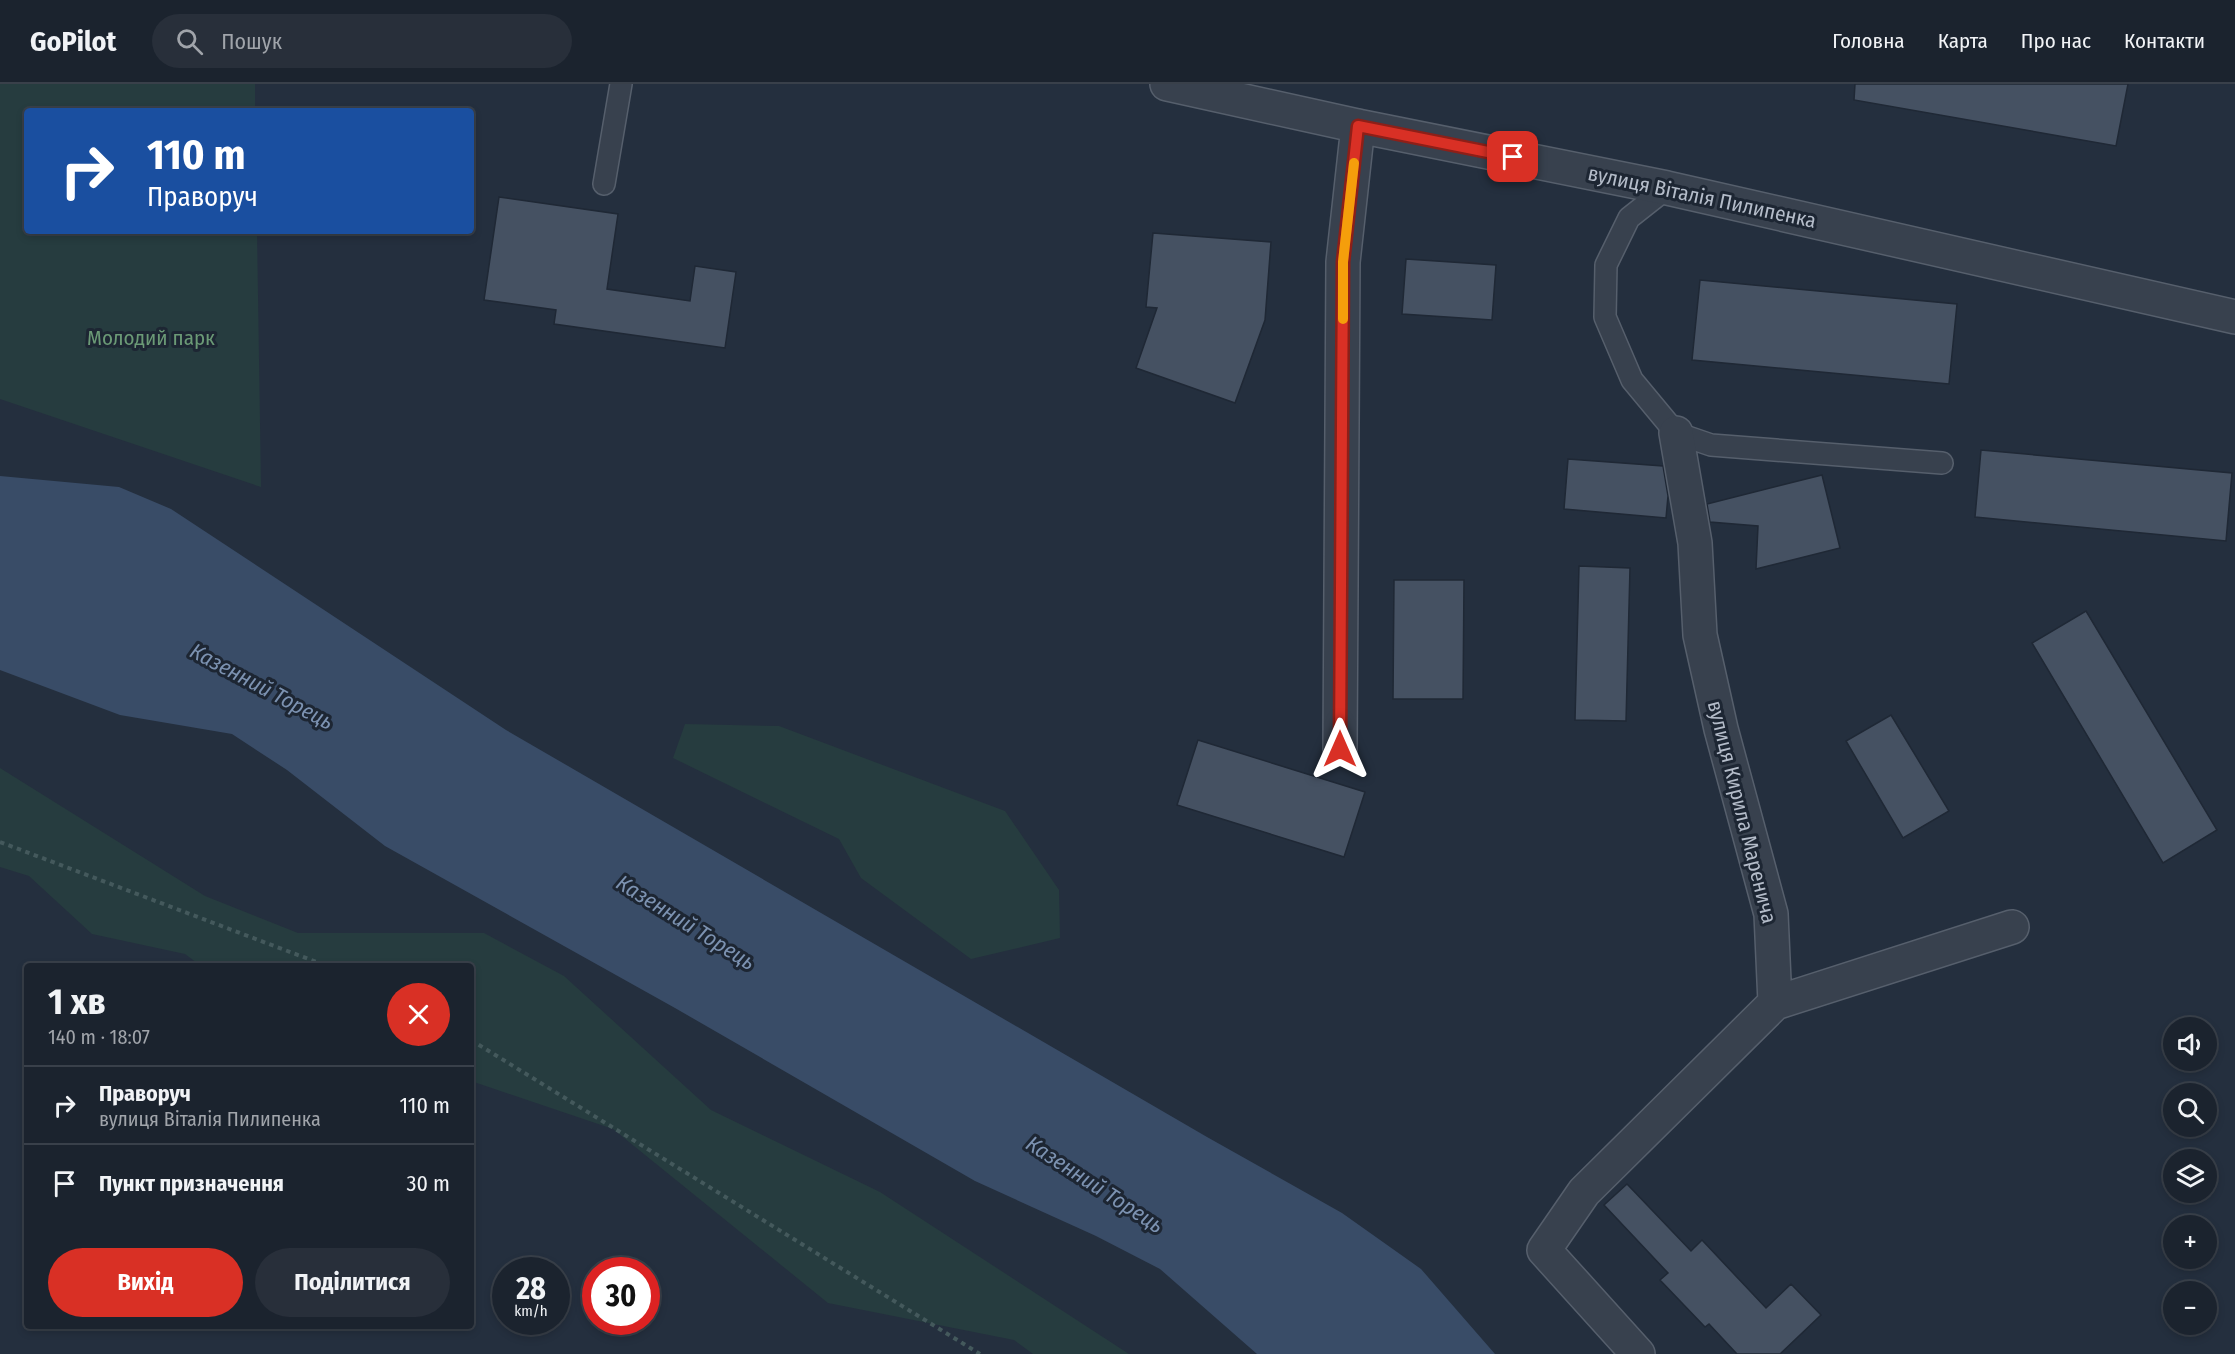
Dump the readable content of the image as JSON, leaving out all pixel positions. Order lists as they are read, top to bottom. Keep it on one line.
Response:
{"streets":{"street":["вулиця Віталія Пилипенка","вулиця Кирила Маренича"]},"water":["Казенний Торець"],"parks":["Молодий парк"],"page":{"header":"GoPilot","search":"Пошук","nav":["Головна","Карта","Про нас","Контакти"],"turn":["110 m","Праворуч"],"heading":["1 хв","140 m · 18:07"],"map_buttons":["+","−"],"list":[{"name":"Праворуч","note":"вулиця Віталія Пилипенка","value":"110 m"},{"name":"Пункт призначення","value":"30 m"}],"buttons":["Вихід","Поділитися"],"speed":"28 km/h","limit":"30"}}
